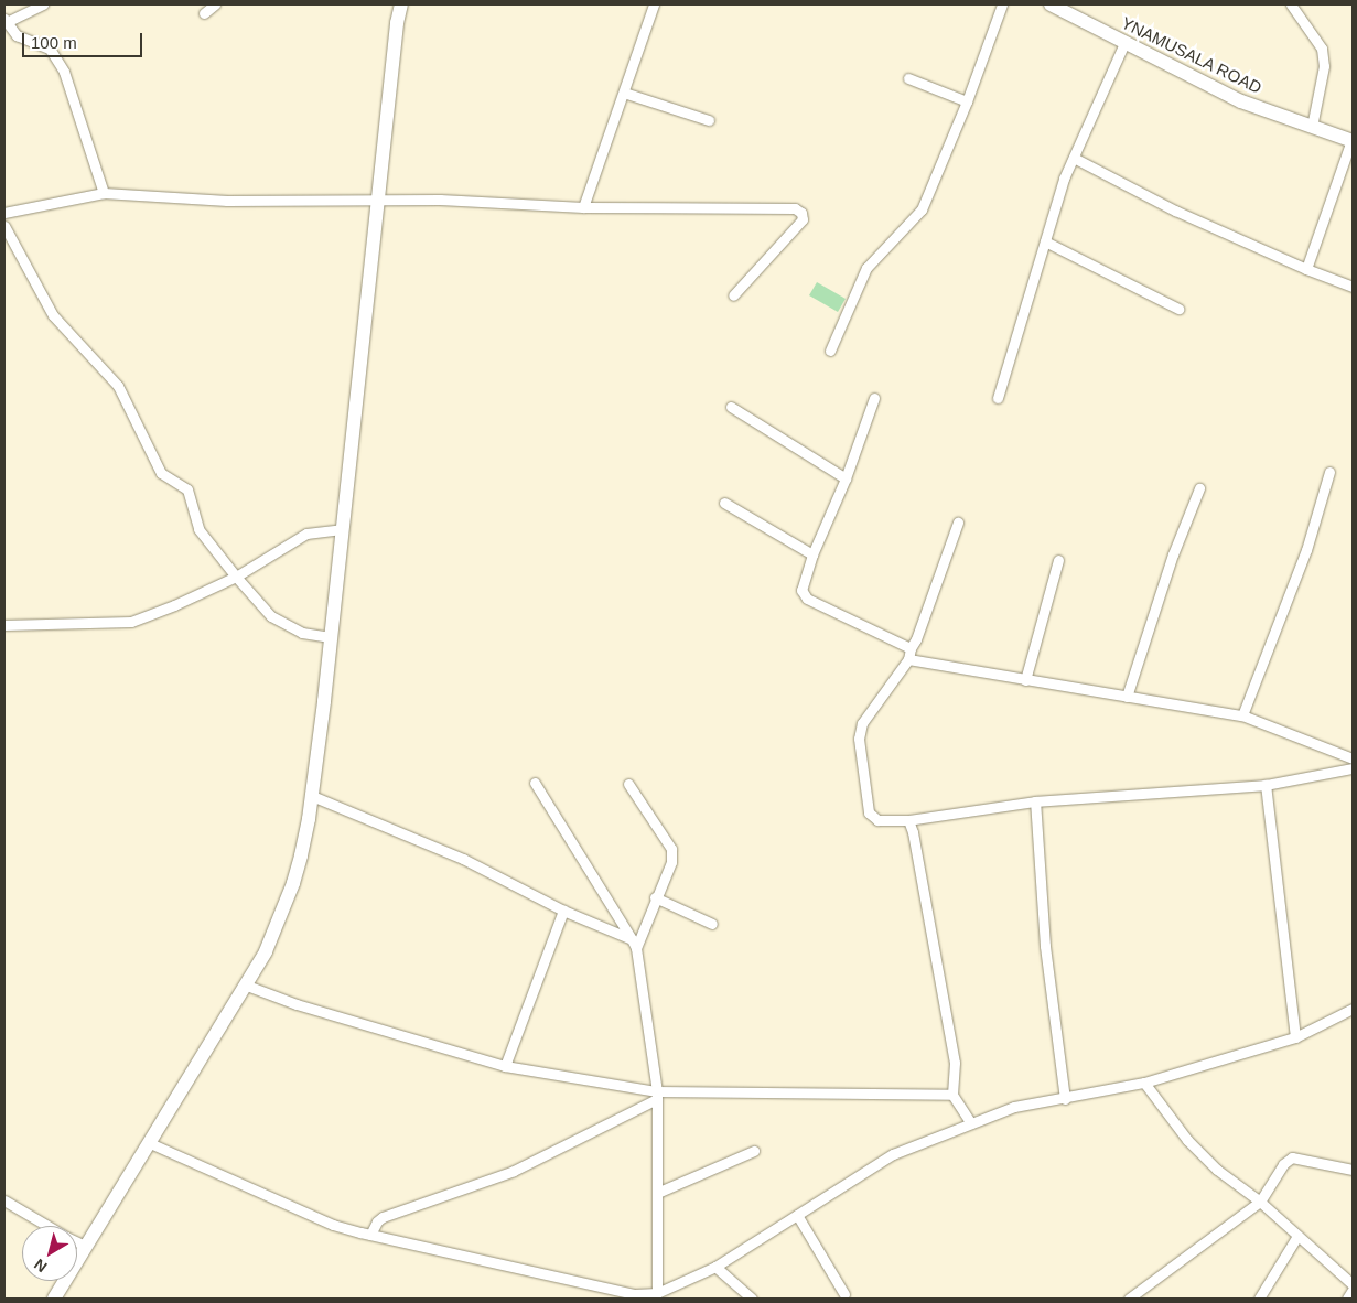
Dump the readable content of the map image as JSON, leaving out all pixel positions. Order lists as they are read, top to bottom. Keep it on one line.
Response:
{"streets":{"main road":["YNAMUSALA ROAD"]},"scale_bar":"100 m","north":"bottom left"}
